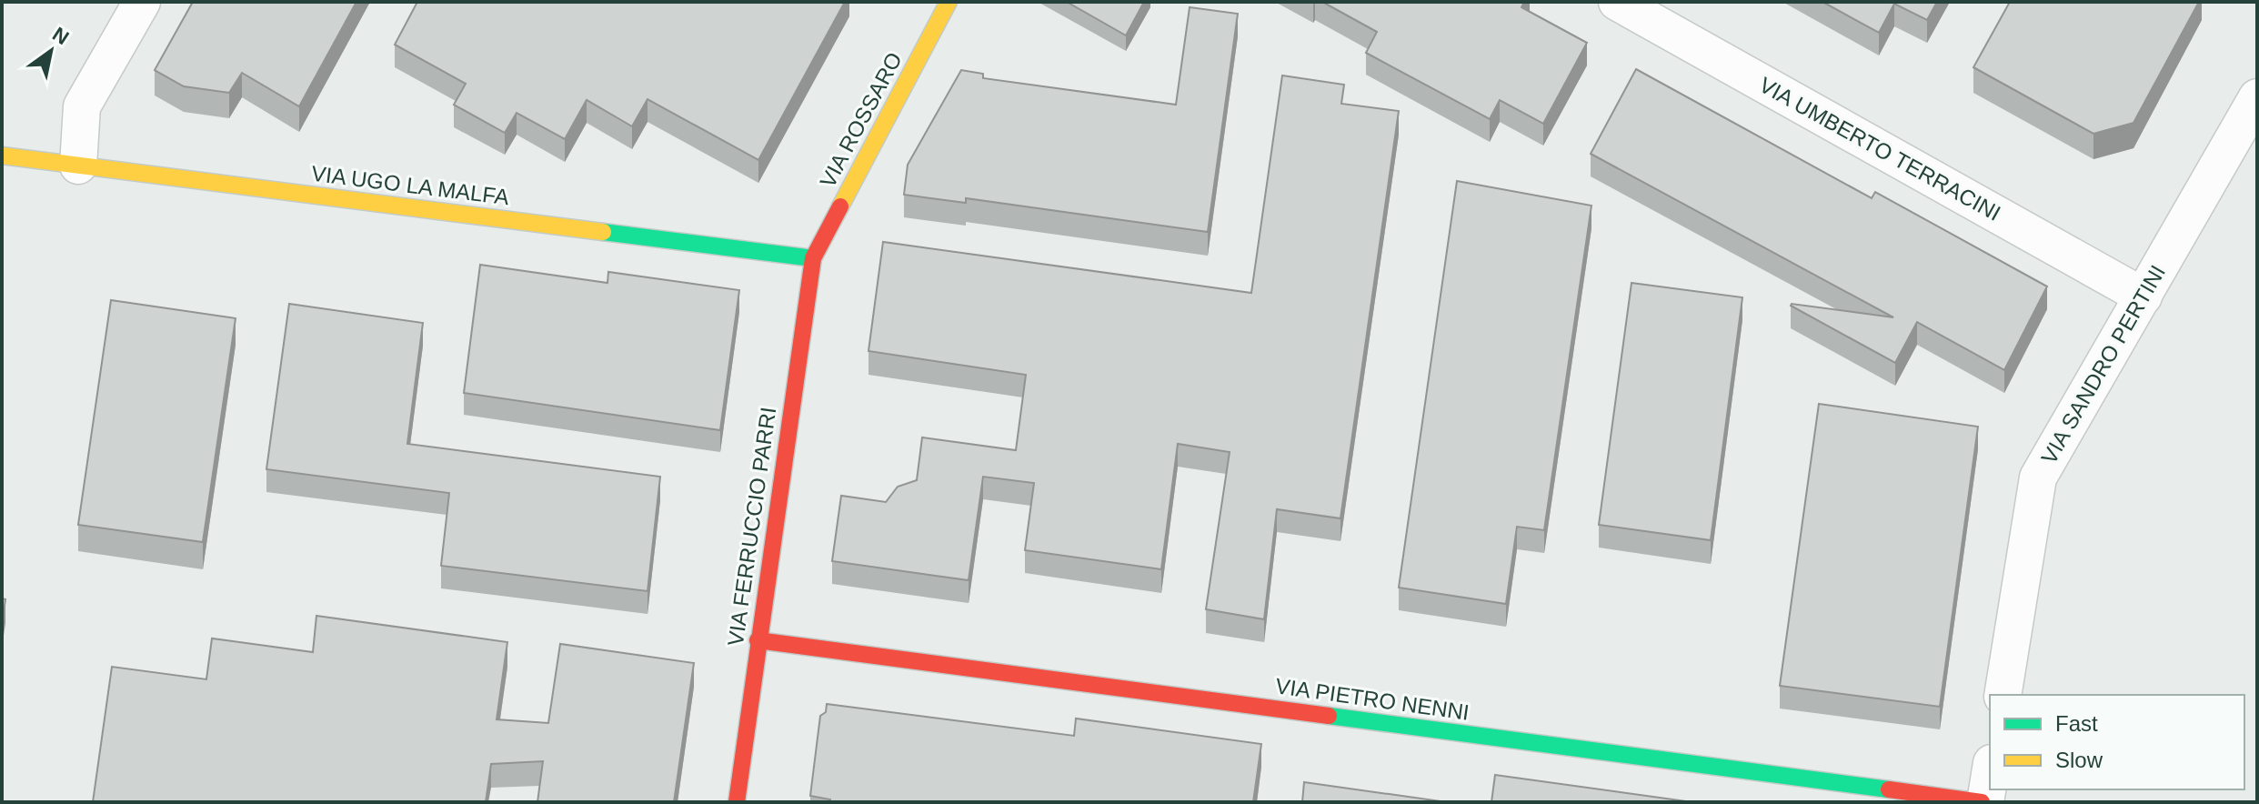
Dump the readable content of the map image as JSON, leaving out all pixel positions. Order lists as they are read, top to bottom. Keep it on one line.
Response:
{"streets":{"street":["VIA ROSSARO","VIA UMBERTO TERRACINI","VIA UGO LA MALFA","VIA SANDRO PERTINI","VIA FERRUCCIO PARRI","VIA PIETRO NENNI"]},"crossings":[["VIA ROSSARO","VIA UGO LA MALFA"],["VIA ROSSARO","VIA FERRUCCIO PARRI"],["VIA UMBERTO TERRACINI","VIA SANDRO PERTINI"],["VIA UGO LA MALFA","VIA FERRUCCIO PARRI"],["VIA FERRUCCIO PARRI","VIA PIETRO NENNI"]],"legend":["Fast","Slow"],"north":"top right"}
